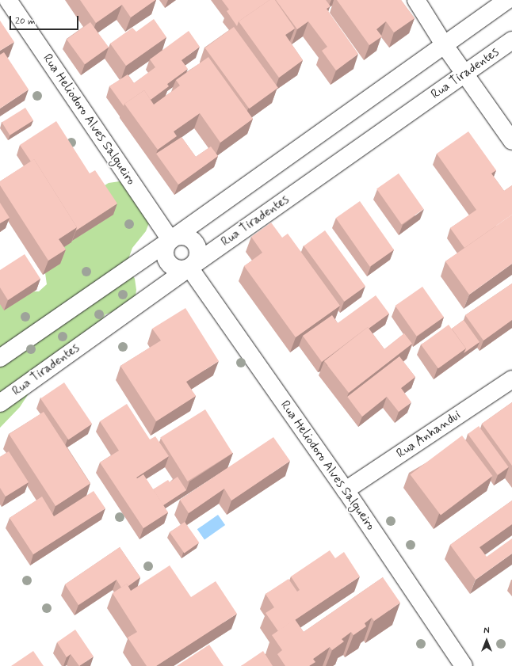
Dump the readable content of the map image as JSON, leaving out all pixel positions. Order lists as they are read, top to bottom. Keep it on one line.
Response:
{"streets":{"main road":["Rua Tiradentes","Rua Heliodoro Alves Salgueiro","Rua Anhandui"]},"crossings":[["Rua Tiradentes","Rua Heliodoro Alves Salgueiro"],["Rua Heliodoro Alves Salgueiro","Rua Anhandui"]],"scale_bar":"20 m","north":"top"}
